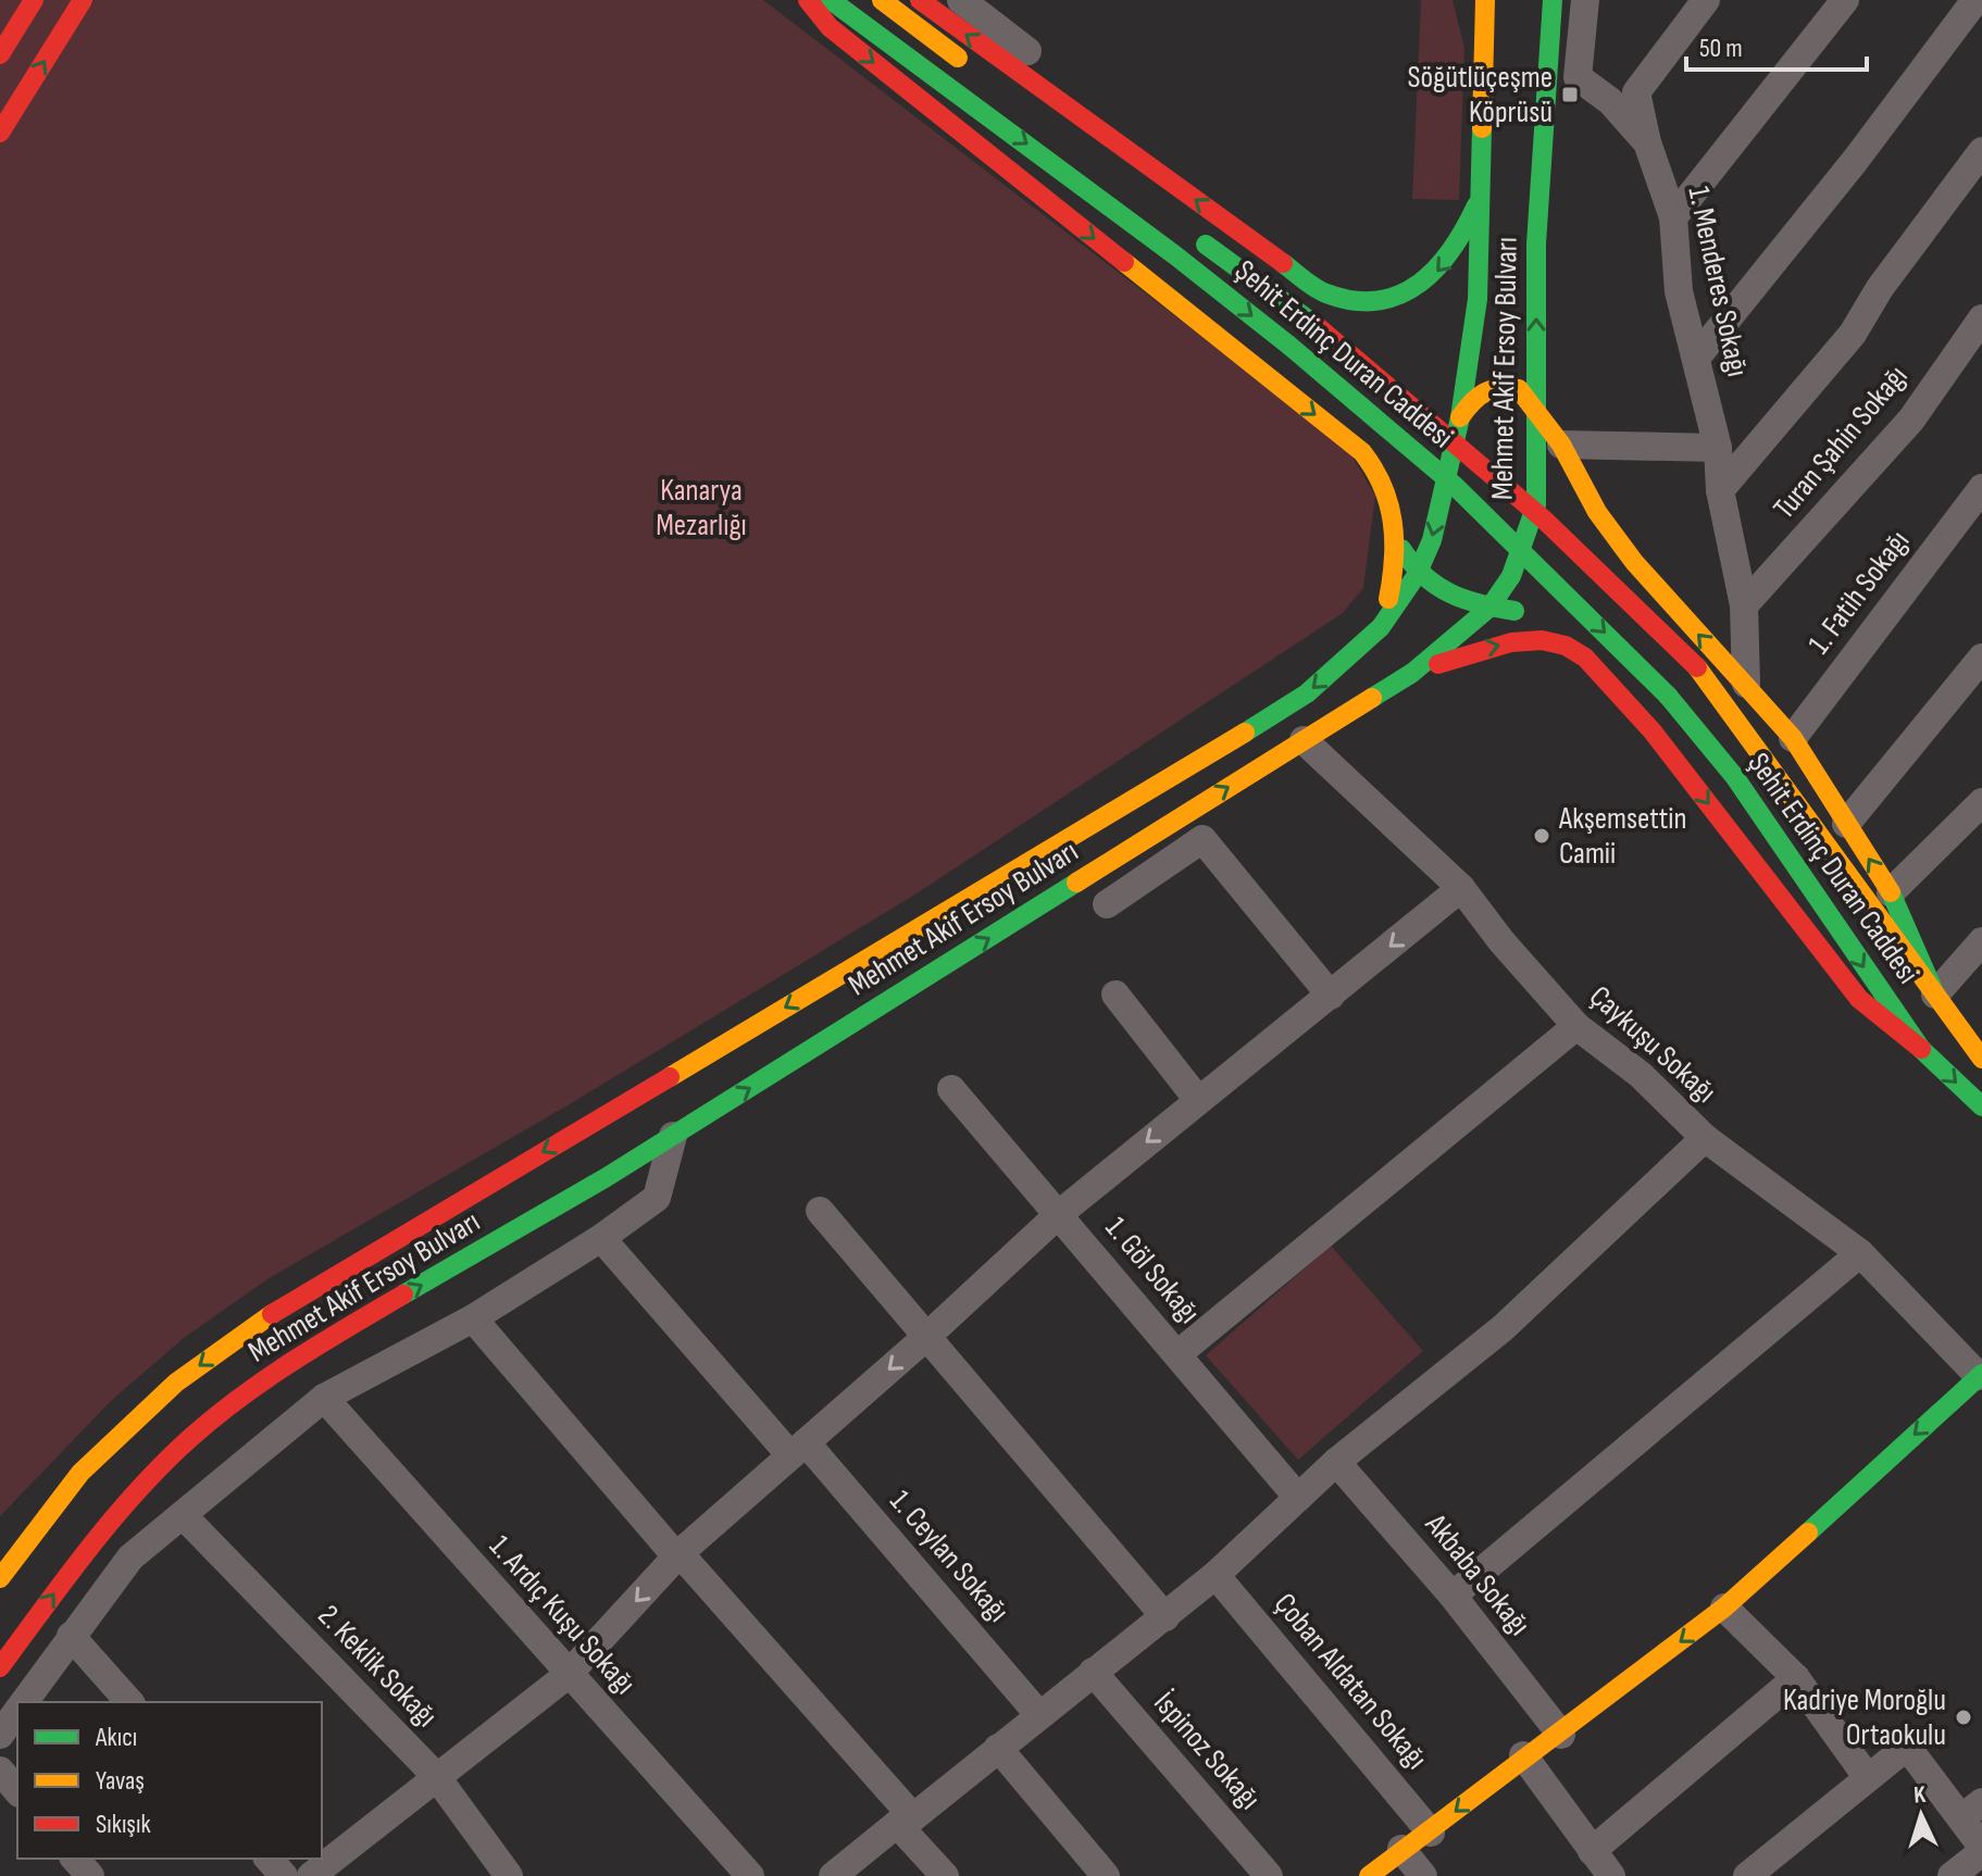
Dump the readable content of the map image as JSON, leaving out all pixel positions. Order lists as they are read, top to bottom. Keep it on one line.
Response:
{"streets":{"main road":["Şehit Erdinç Duran Caddesi","Mehmet Akif Ersoy Bulvarı"],"street":["1. Menderes Sokağı","Turan Şahin Sokağı","1. Fatih Sokağı","Çaykuşu Sokağı","1. Göl Sokağı","1. Ceylan Sokağı","Akbaba Sokağı","1. Ardıç Kuşu Sokağı","2. Keklik Sokağı","Çoban Aldatan Sokağı","İspinoz Sokağı"]},"crossings":[["1. Menderes Sokağı","Turan Şahin Sokağı"],["Mehmet Akif Ersoy Bulvarı","Çaykuşu Sokağı"]],"parks":["Kanarya Mezarlığı"],"places":{"transit":["Söğütlüçeşme Köprüsü"],"other":["Akşemsettin Camii","Kadriye Moroğlu Ortaokulu"]},"legend":["Akıcı","Yavaş","Sıkışık"],"scale_bar":"50 m","north":"top"}
